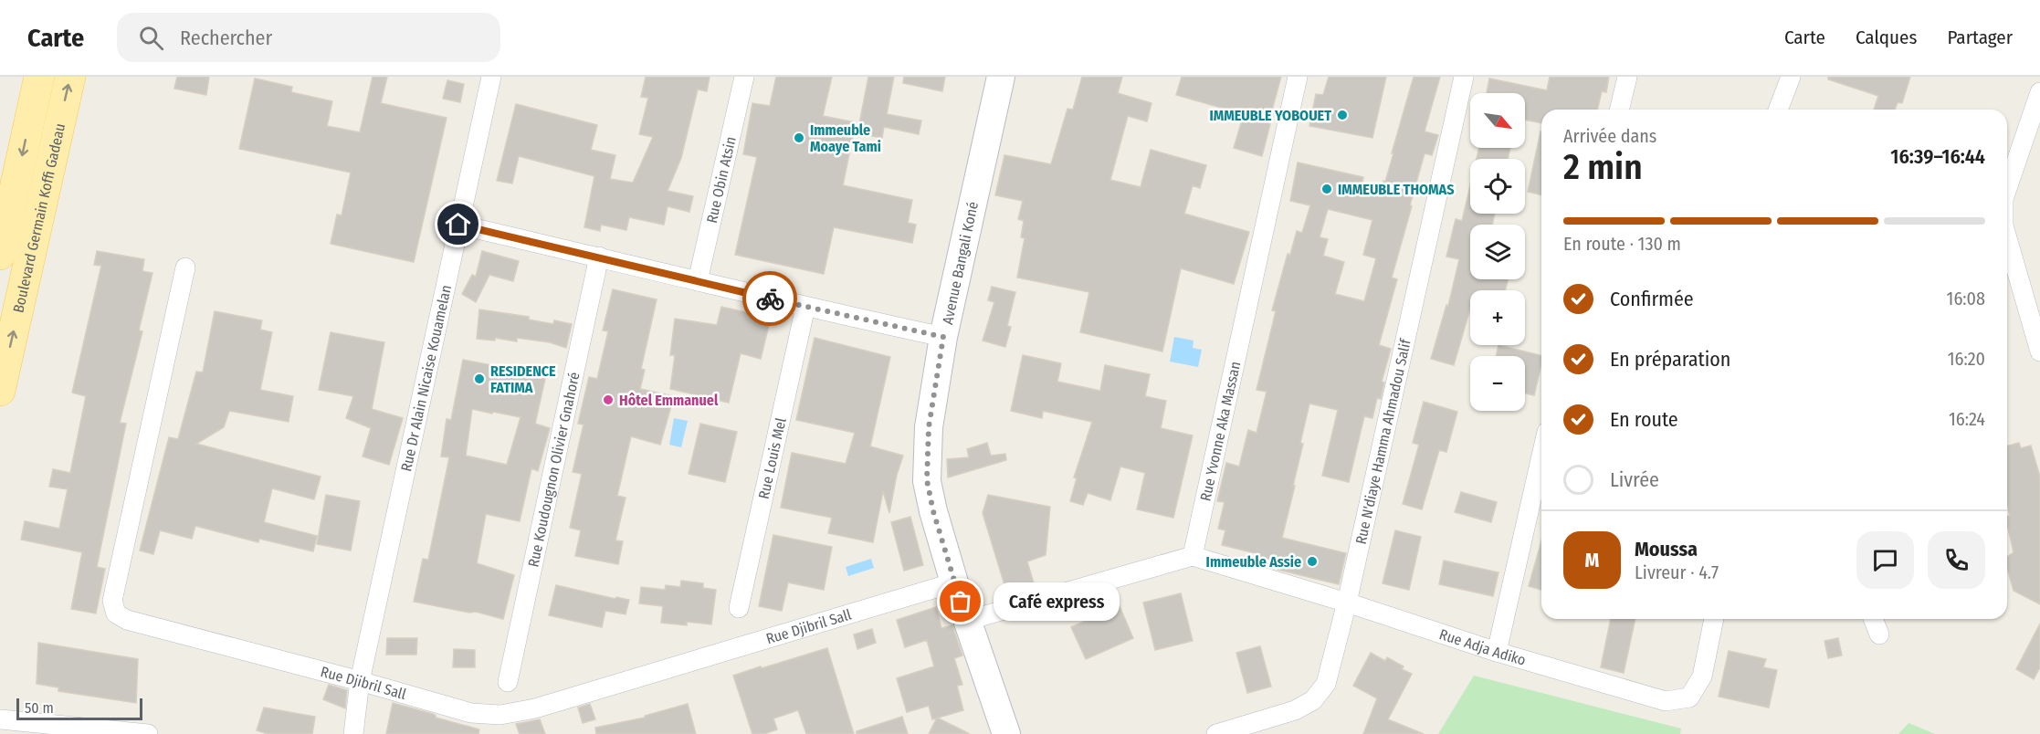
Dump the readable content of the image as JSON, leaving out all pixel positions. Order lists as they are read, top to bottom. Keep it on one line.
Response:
{"streets":{"main road":["Boulevard Germain Koffi Gadeau"],"street":["Rue Obin Atsin","Avenue Bangali Koné","Rue Dr Alain Nicaise Kouamelan","Rue Yvonne Aka Massan","Rue N'diaye Hamma Ahmadou Salif","Rue Louis Mel","Rue Koudougnon Olivier Gnahoré","Rue Djibril Sall","Rue Adja Adiko"]},"crossings":[["Avenue Bangali Koné","Rue Djibril Sall"],["Rue Dr Alain Nicaise Kouamelan","Rue Djibril Sall"],["Rue Yvonne Aka Massan","Rue Adja Adiko"],["Rue N'diaye Hamma Ahmadou Salif","Rue Adja Adiko"]],"places":["IMMEUBLE YOBOUET","Immeuble Moaye Tami","IMMEUBLE THOMAS","RESIDENCE FATIMA","Hôtel Emmanuel","Immeuble Assie","Café express"],"scale_bar":"50 m","north":"bottom right","page":{"header":"Carte","search":"Rechercher","nav":["Carte","Calques","Partager"],"map_buttons":["+","−"],"heading":["2 min","Arrivée dans","16:39–16:44"],"panel":["Moussa","Livreur · 4.7"],"bar":"En route · 130 m","list":[["Confirmée","16:08"],["En préparation","16:20"],["En route","16:24"],"Livrée"],"round":"M","bubble":"Café express","scale":"50 m"}}
